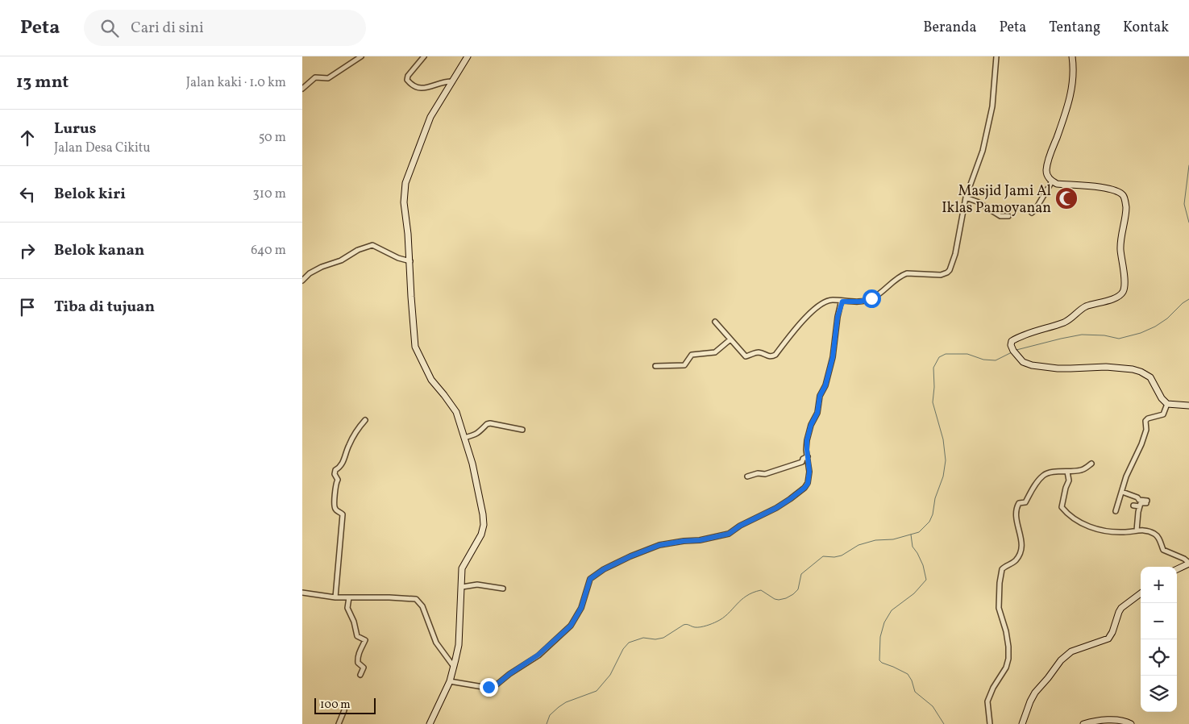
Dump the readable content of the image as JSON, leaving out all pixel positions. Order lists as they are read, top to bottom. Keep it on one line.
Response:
{"places":{"mosque":["Masjid Jami Al Iklas Pamoyanan"]},"scale_bar":"100 m","page":{"header":"Peta","search":"Cari di sini","nav":["Beranda","Peta","Tentang","Kontak"],"heading":["13 mnt","Jalan kaki · 1.0 km"],"list":[["Lurus","Jalan Desa Cikitu","50 m"],["Belok kiri","310 m"],["Belok kanan","640 m"],"Tiba di tujuan"],"map_buttons":["+","−"],"scale":"100 m"}}
